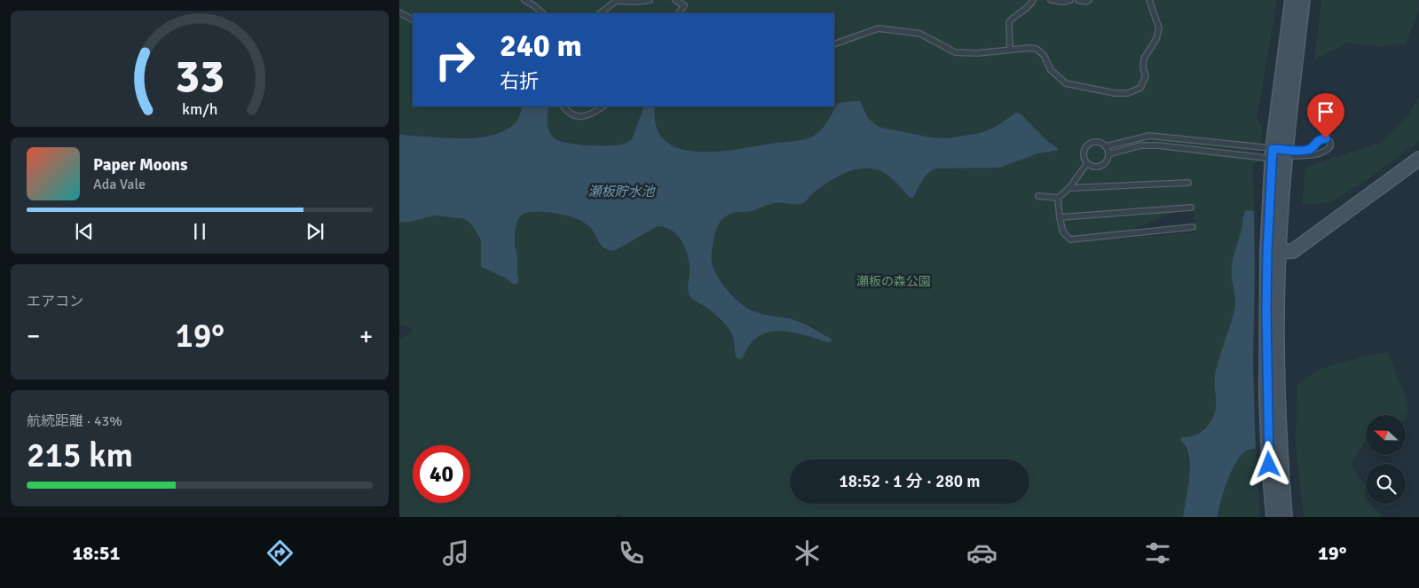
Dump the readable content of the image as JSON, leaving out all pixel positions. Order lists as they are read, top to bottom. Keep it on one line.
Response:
{"water":["瀬板貯水池"],"parks":["瀬板の森公園"],"north":"left","page":{"turn":["240 m","右折"],"song":["Paper Moons","Ada Vale"],"tile":["エアコン",["航続距離 · 43%","215 km"]],"heat":["−","19°","+"],"limit":"40","trip":"18:52 · 1 分 · 280 m","tabs":["18:51","19°"],"gauge":["33","km/h"]}}
